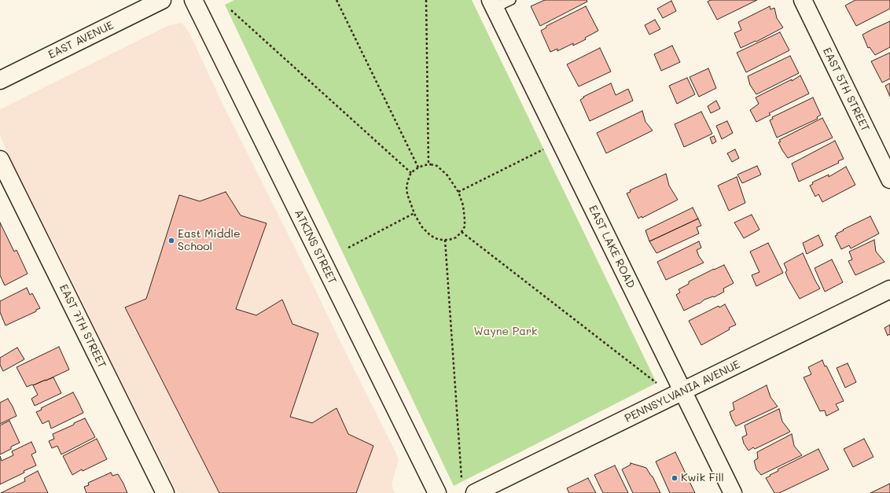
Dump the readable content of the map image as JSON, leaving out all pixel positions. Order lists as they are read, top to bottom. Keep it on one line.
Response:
{"streets":{"street":["EAST AVENUE","EAST 5TH STREET","ATKINS STREET","EAST LAKE ROAD","EAST 7TH STREET","PENNSYLVANIA AVENUE"]},"crossings":[["EAST LAKE ROAD","PENNSYLVANIA AVENUE"]],"parks":["Wayne Park"],"places":["East Middle School","Kwik Fill"]}
